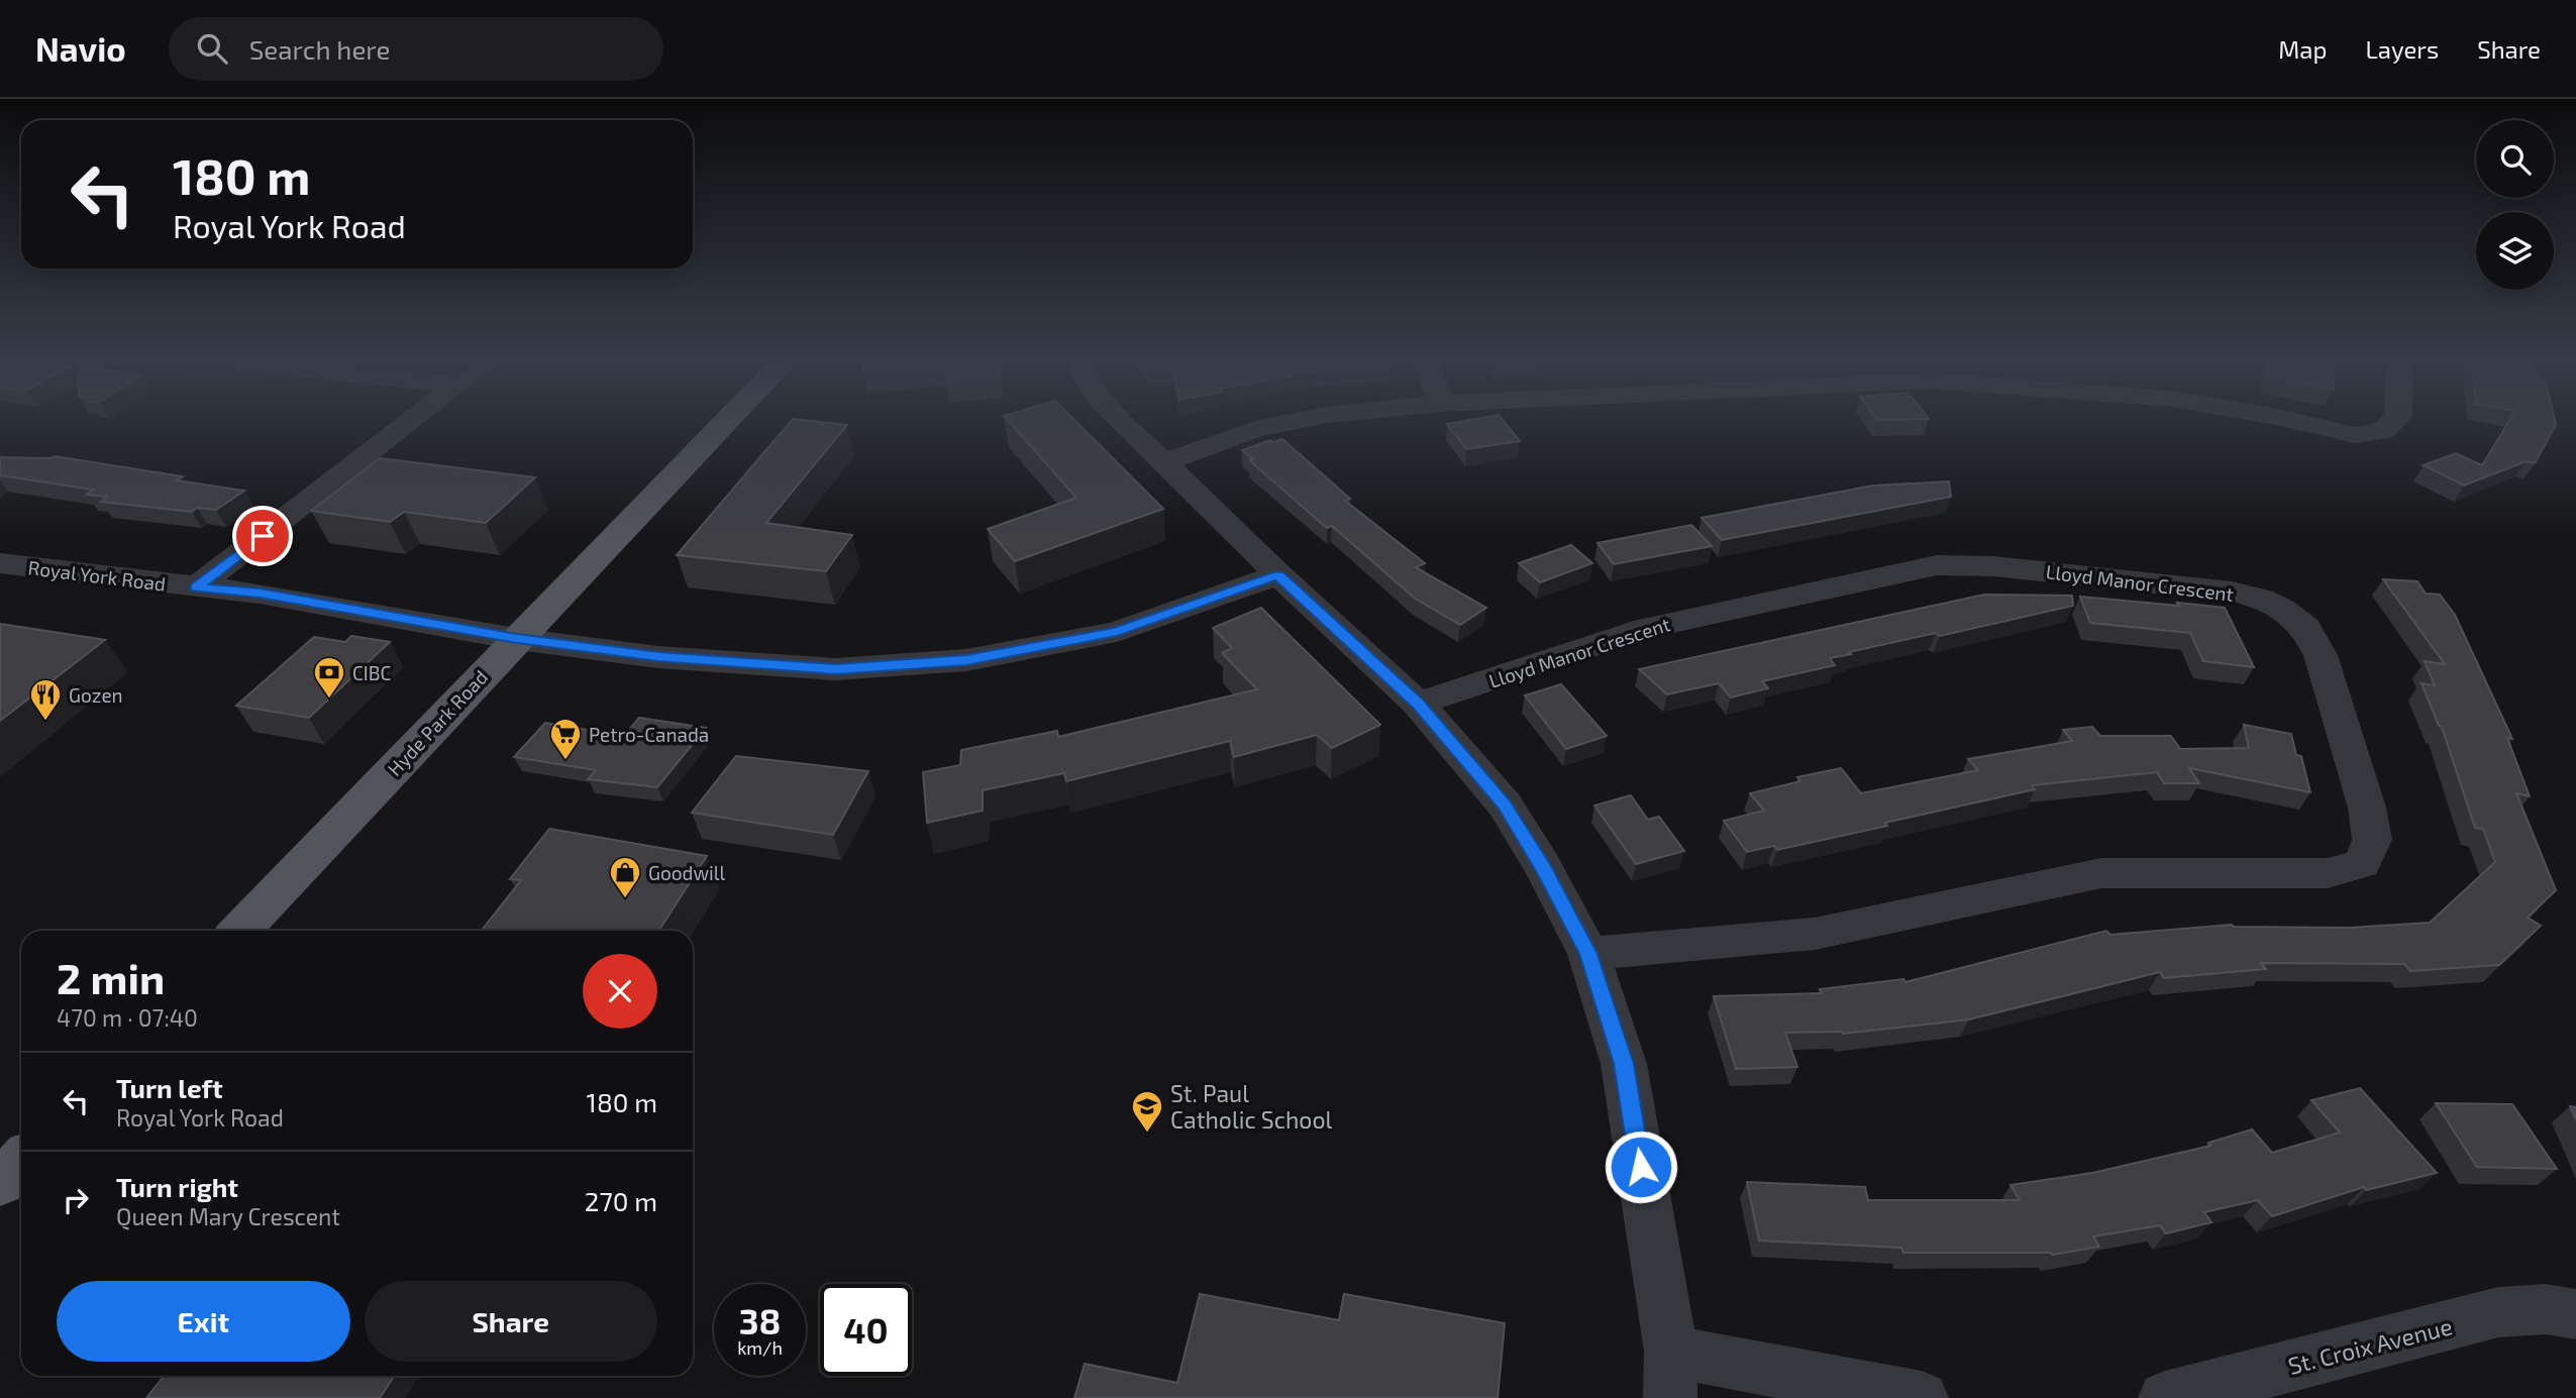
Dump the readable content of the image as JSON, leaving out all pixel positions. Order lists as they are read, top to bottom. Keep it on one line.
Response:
{"streets":{"main road":["Hyde Park Road"],"street":["Royal York Road","Lloyd Manor Crescent","St. Croix Avenue"]},"crossings":[["Royal York Road","Hyde Park Road"]],"places":{"bank":["CIBC"],"restaurant":["Gozen"],"supermarket":["Petro-Canada"],"shop":["Goodwill"],"school or university":["St. Paul Catholic School"]},"page":{"header":"Navio","search":"Search here","nav":["Map","Layers","Share"],"turn":["180 m","Royal York Road"],"heading":["2 min","470 m · 07:40"],"list":[{"name":"Turn left","note":"Royal York Road","value":"180 m"},{"name":"Turn right","note":"Queen Mary Crescent","value":"270 m"}],"buttons":["Exit","Share"],"speed":"38 km/h","limit":"40"}}
